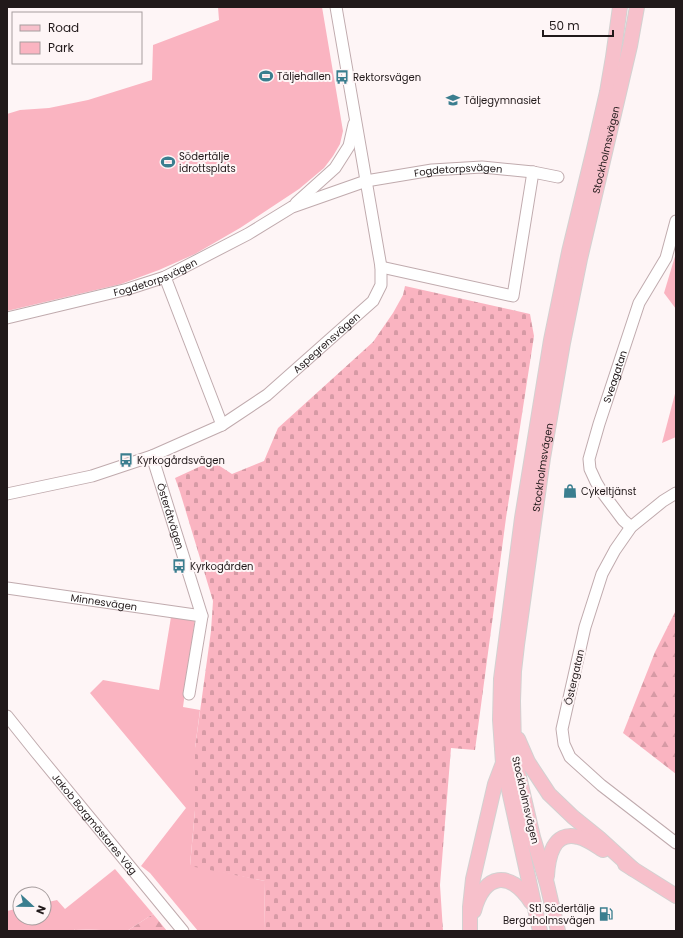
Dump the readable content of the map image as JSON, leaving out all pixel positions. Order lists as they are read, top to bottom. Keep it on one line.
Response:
{"streets":{"main road":["Stockholmsvägen"],"street":["Fogdetorpsvägen","Aspegrensvägen","Sveagatan","Österåtvägen","Minnesvägen","Östergatan","Jakob Borgmästares Väg"]},"crossings":[["Aspegrensvägen","Österåtvägen"],["Sveagatan","Östergatan"],["Österåtvägen","Minnesvägen"]],"places":{"sports":["Täljehallen","Södertälje idrottsplats"],"bus stop":["Rektorsvägen","Kyrkogårdsvägen","Kyrkogården"],"school or university":["Täljegymnasiet"],"shop":["Cykeltjänst"],"fuel station":["St1 Södertälje Bergaholmsvägen"]},"legend":["Road","Park"],"scale_bar":"50 m","north":"right"}
